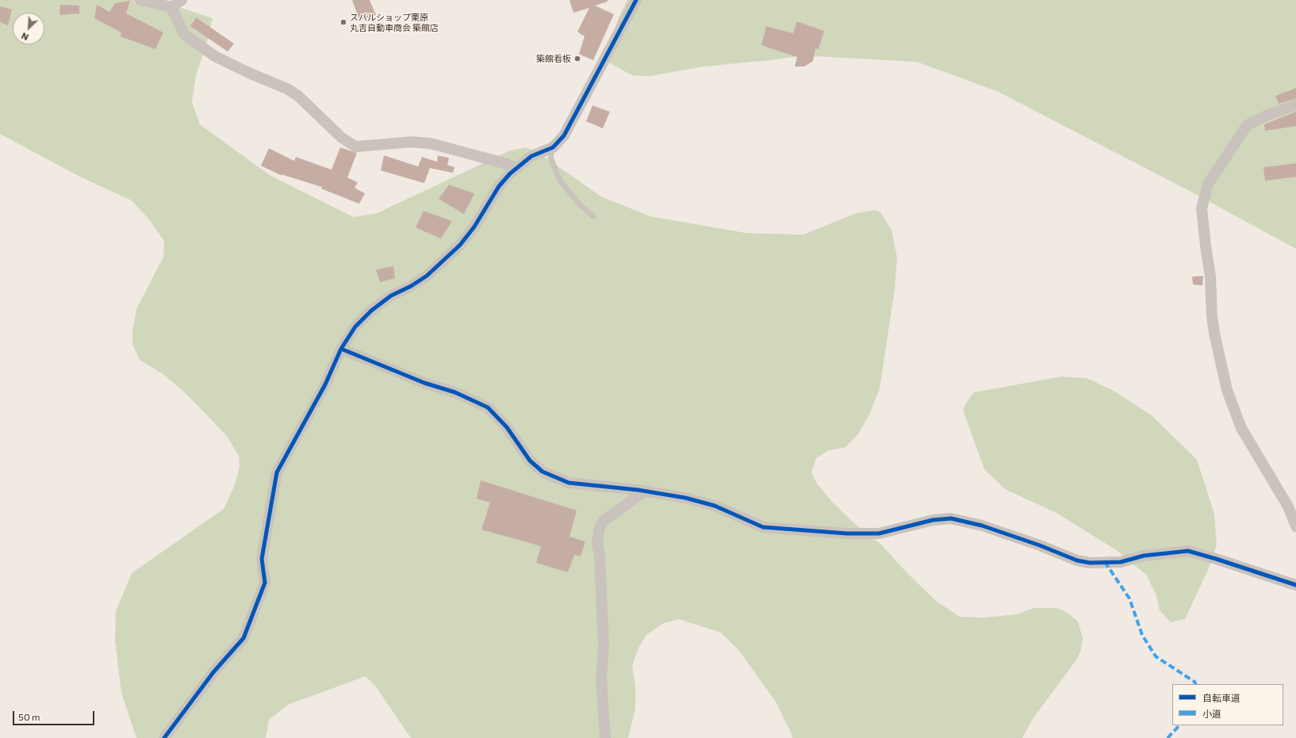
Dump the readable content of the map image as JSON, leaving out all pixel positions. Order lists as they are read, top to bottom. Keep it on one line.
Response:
{"places":["スバルショップ栗原 丸吉自動車商会 築館店","築館看板"],"legend":["自転車道","小道"],"scale_bar":"50 m","north":"bottom left"}
